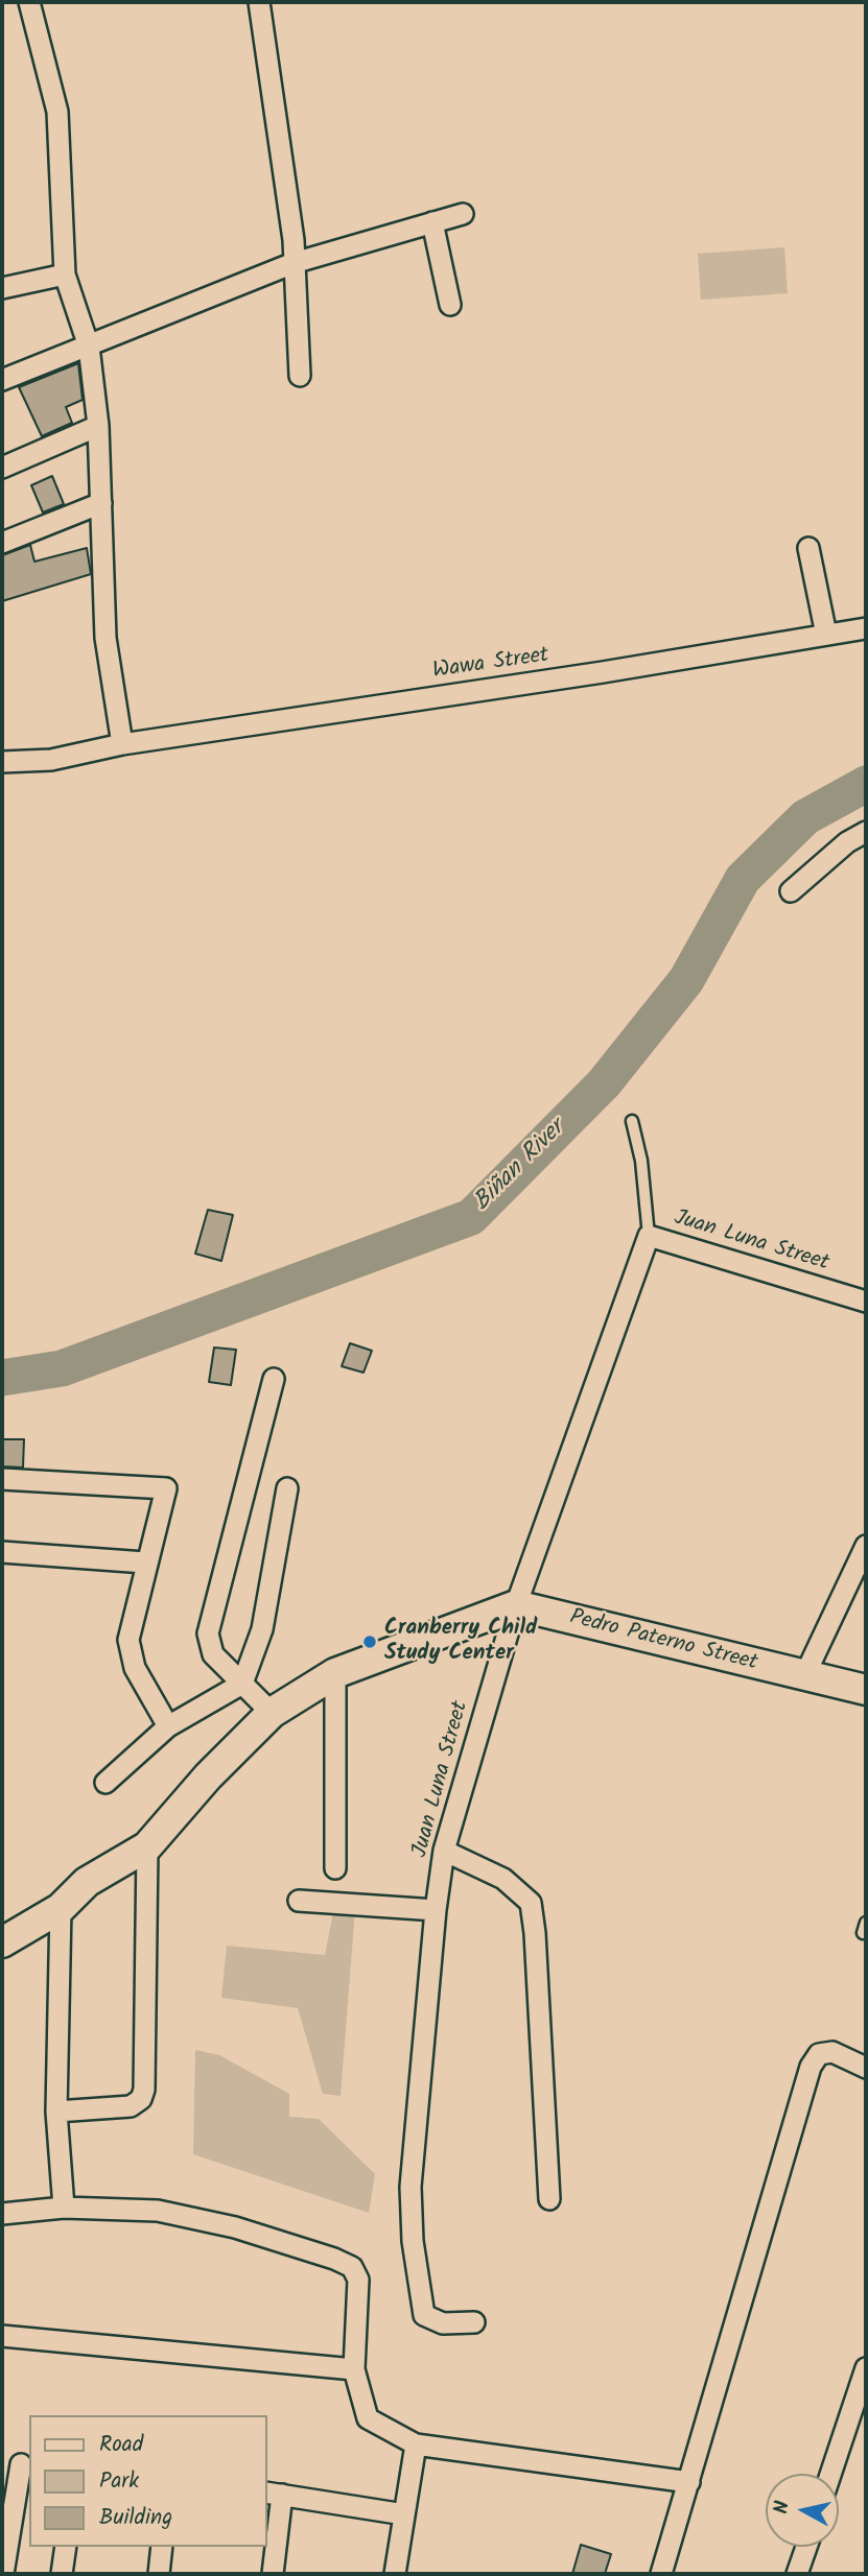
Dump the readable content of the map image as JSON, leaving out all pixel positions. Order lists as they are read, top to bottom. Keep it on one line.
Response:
{"streets":{"street":["Wawa Street","Juan Luna Street","Pedro Paterno Street"]},"crossings":[["Juan Luna Street","Pedro Paterno Street"]],"water":["Biñan River"],"places":["Cranberry Child Study Center"],"legend":["Road","Park","Building"],"north":"left"}
